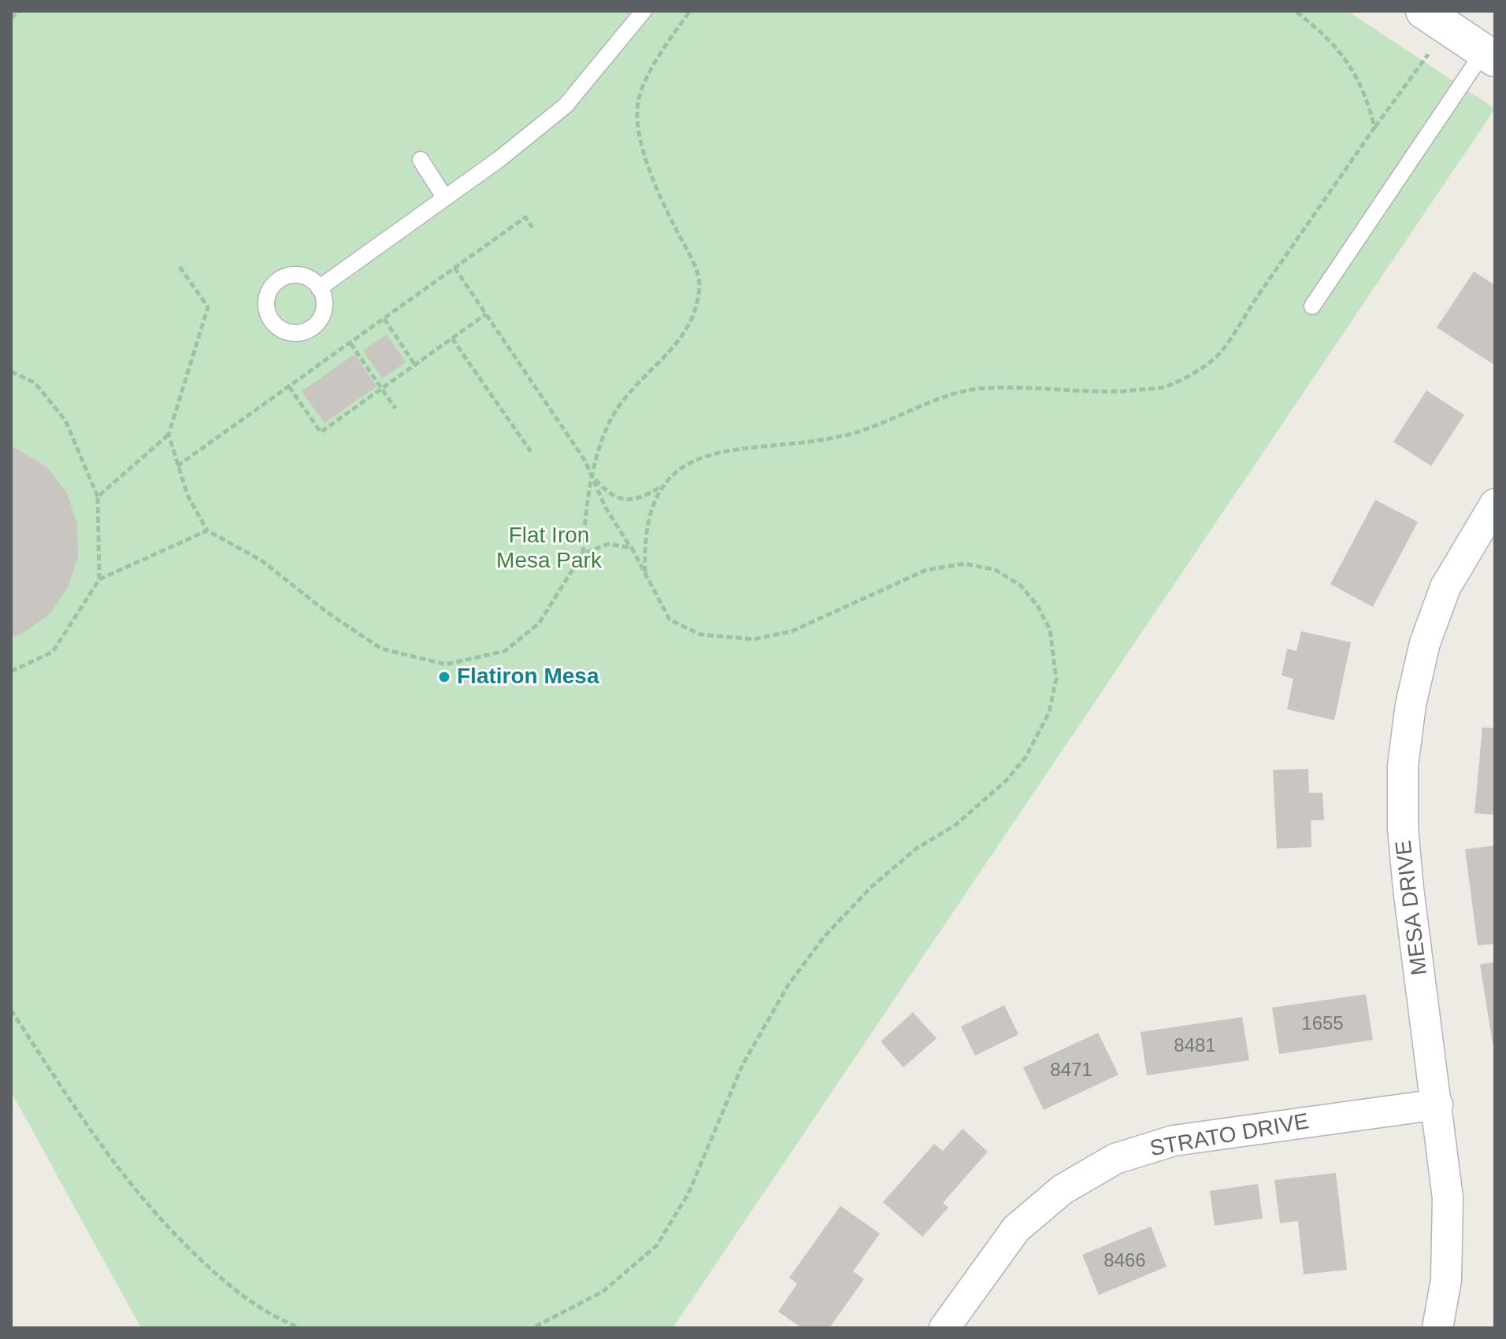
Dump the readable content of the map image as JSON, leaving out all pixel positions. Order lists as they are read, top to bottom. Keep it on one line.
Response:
{"streets":{"street":["MESA DRIVE","STRATO DRIVE"]},"crossings":[["MESA DRIVE","STRATO DRIVE"]],"parks":["Flat Iron Mesa Park"],"places":["Flatiron Mesa"],"house_numbers":["1655","8481","8471","8466"]}
